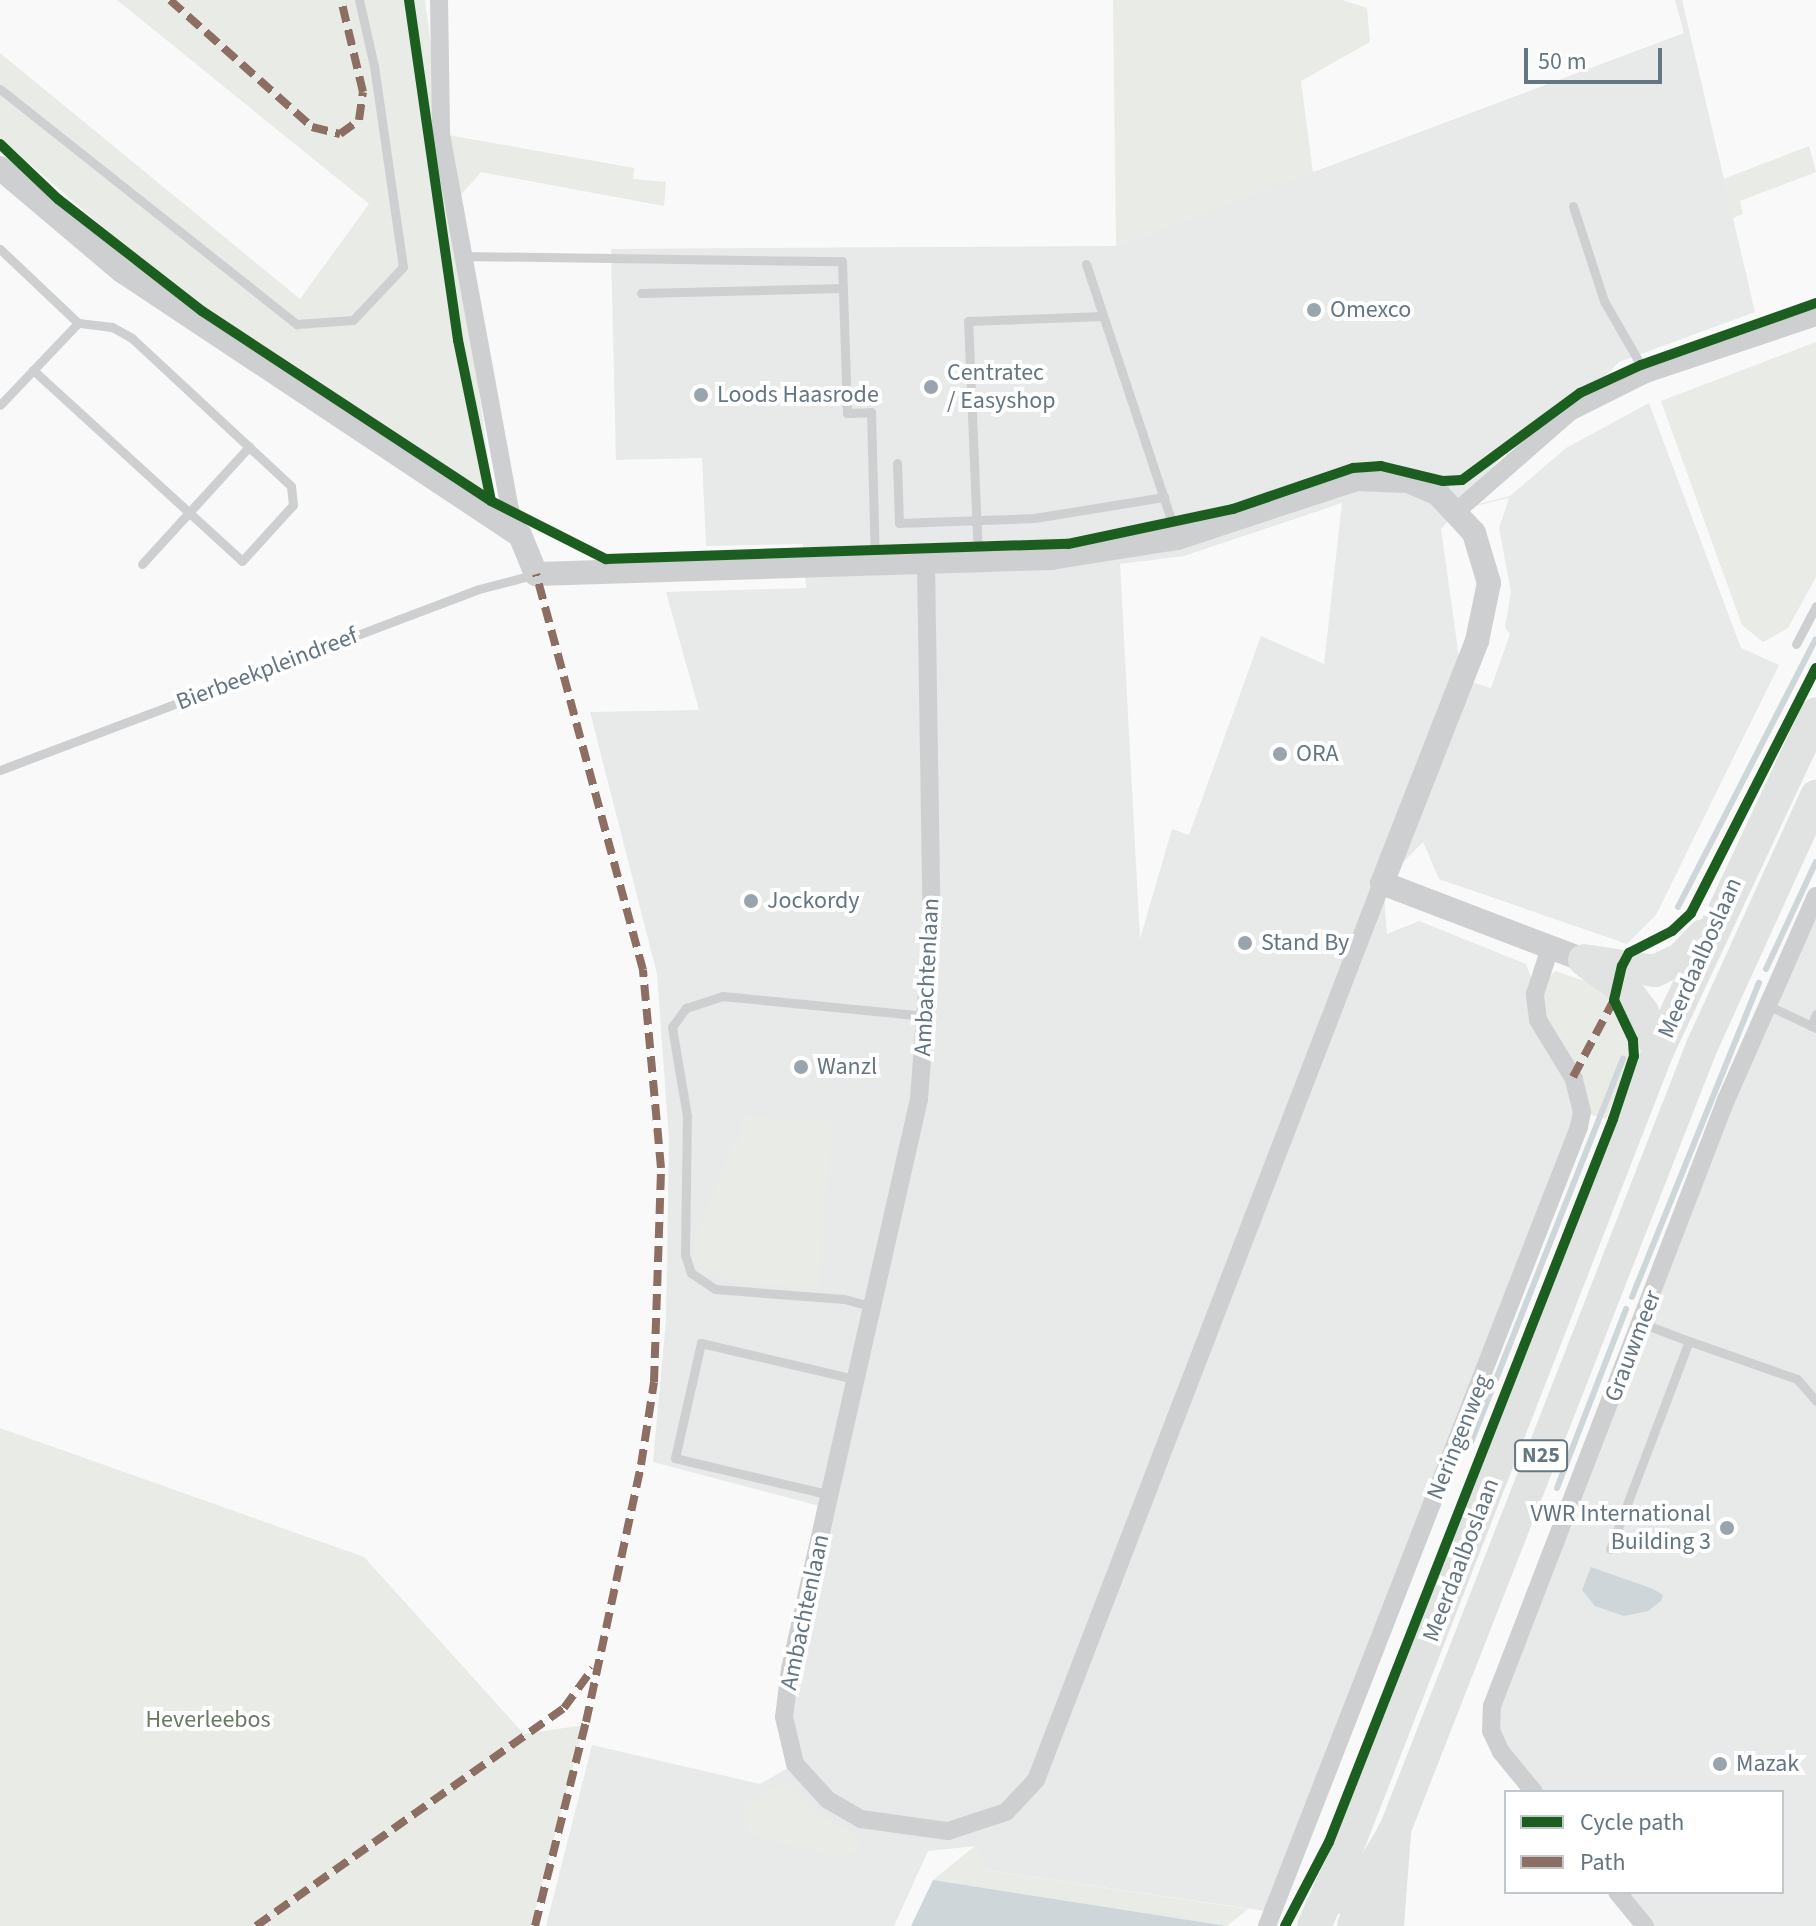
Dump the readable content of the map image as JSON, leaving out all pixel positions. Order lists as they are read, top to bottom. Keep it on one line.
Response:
{"streets":{"highway":["Meerdaalboslaan","N25"],"street":["Ambachtenlaan","Grauwmeer","Neringenweg"],"lane":["Bierbeekpleindreef"]},"crossings":[["Bierbeekpleindreef","Ambachtenlaan"]],"parks":["Heverleebos"],"places":["Omexco","Centratec / Easyshop","Loods Haasrode","ORA","Jockordy","Stand By","Wanzl","VWR International Building 3","Mazak"],"legend":["Cycle path","Path"],"scale_bar":"50 m"}
